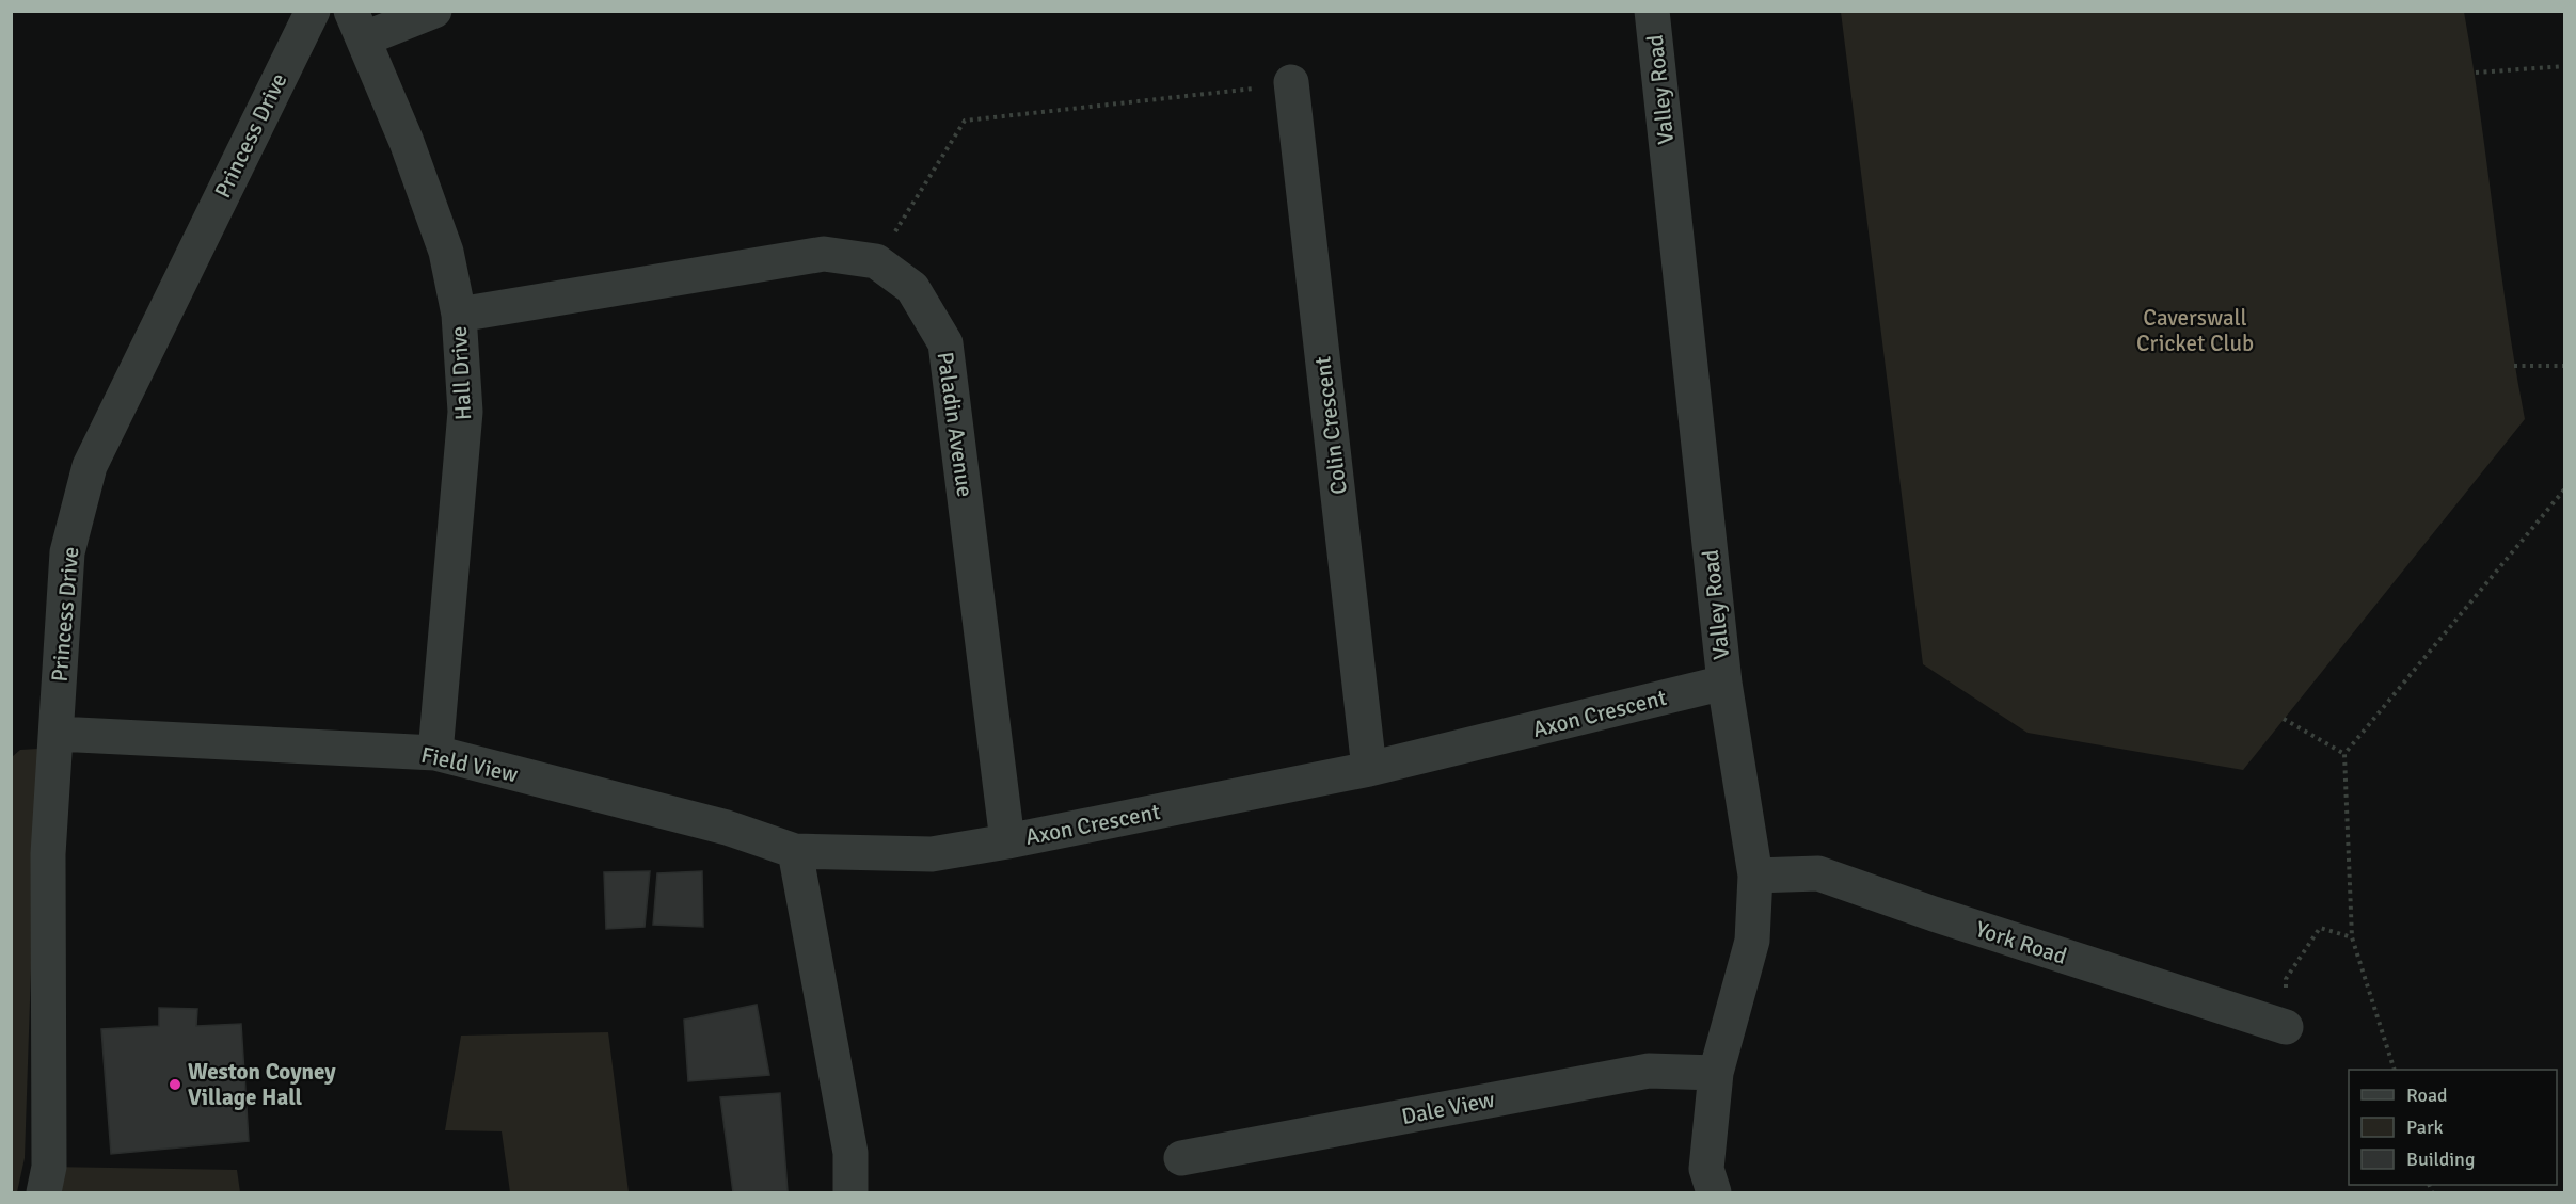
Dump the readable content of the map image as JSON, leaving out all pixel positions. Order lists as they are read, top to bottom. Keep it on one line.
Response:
{"streets":{"street":["Valley Road","Princess Drive","Hall Drive","Paladin Avenue","Colin Crescent","Axon Crescent","Field View","York Road","Dale View"]},"crossings":[["Valley Road","Axon Crescent"],["Valley Road","York Road"],["Valley Road","Dale View"],["Princess Drive","Field View"],["Hall Drive","Paladin Avenue"],["Hall Drive","Field View"],["Paladin Avenue","Axon Crescent"],["Colin Crescent","Axon Crescent"],["Axon Crescent","Field View"]],"parks":["Caverswall Cricket Club"],"places":["Weston Coyney Village Hall"],"legend":["Road","Park","Building"]}
